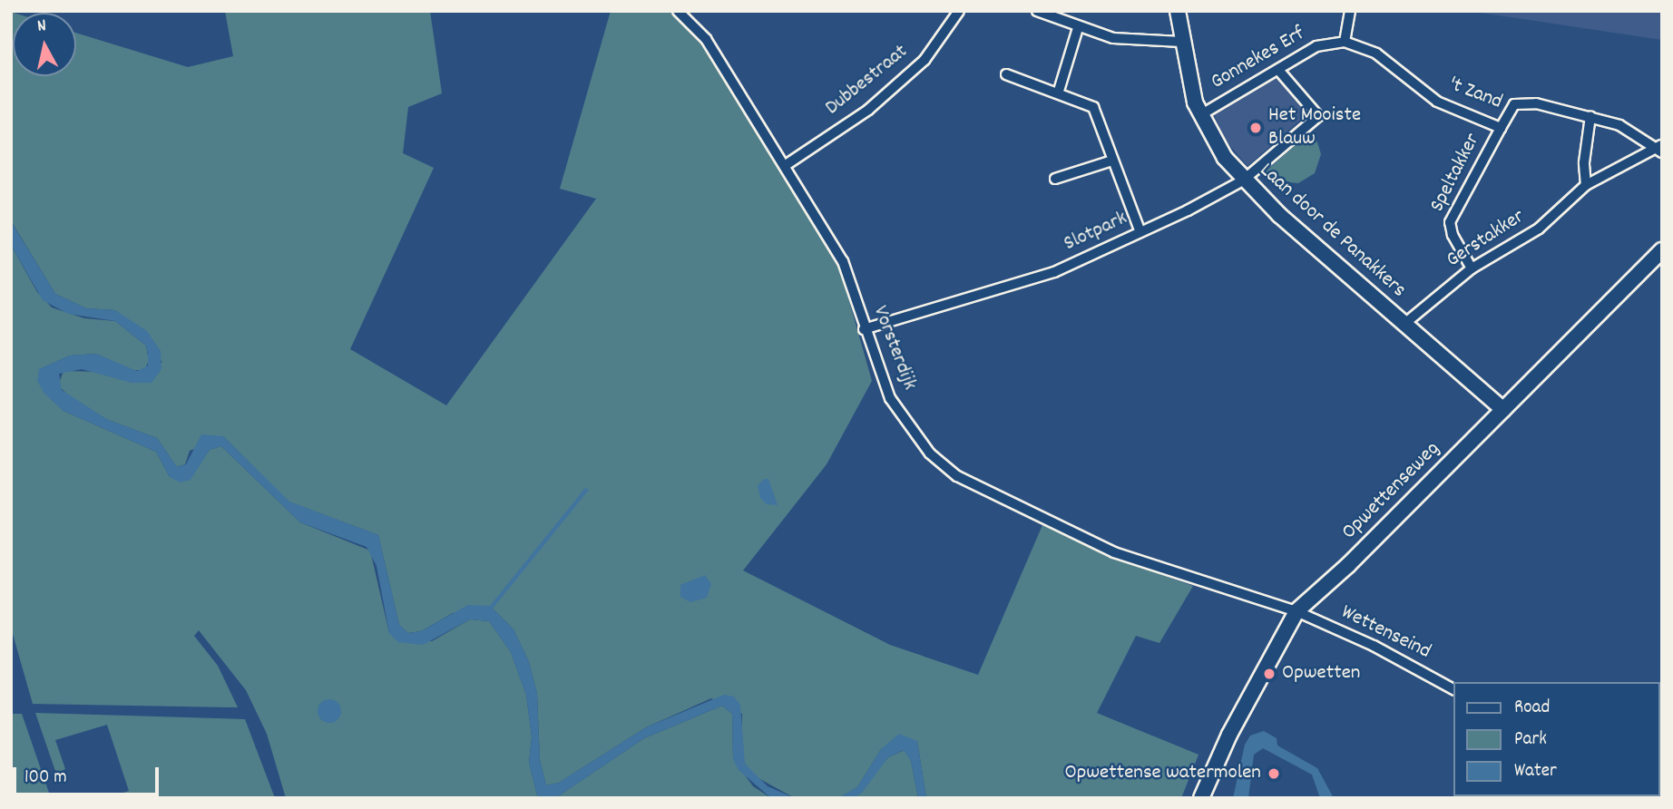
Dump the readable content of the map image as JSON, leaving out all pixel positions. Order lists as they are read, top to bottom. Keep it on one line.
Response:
{"streets":{"street":["Gonnekes Erf","Dubbestraat","'t Zand","Speltakker","Laan door de Panakkers","Slotpark","Gerstakker","Vorsterdijk","Opwettenseweg","Wettenseind"]},"crossings":[["Gonnekes Erf","'t Zand"],["Gonnekes Erf","Laan door de Panakkers"],["Gonnekes Erf","Slotpark"],["Dubbestraat","Vorsterdijk"],["'t Zand","Speltakker"],["'t Zand","Gerstakker"],["Speltakker","Gerstakker"],["Laan door de Panakkers","Slotpark"],["Laan door de Panakkers","Gerstakker"],["Laan door de Panakkers","Opwettenseweg"],["Slotpark","Vorsterdijk"],["Vorsterdijk","Opwettenseweg"],["Vorsterdijk","Wettenseind"],["Opwettenseweg","Wettenseind"]],"places":["Het Mooiste Blauw","Opwetten","Opwettense watermolen"],"legend":["Road","Park","Water"],"scale_bar":"100 m","north":"top"}
